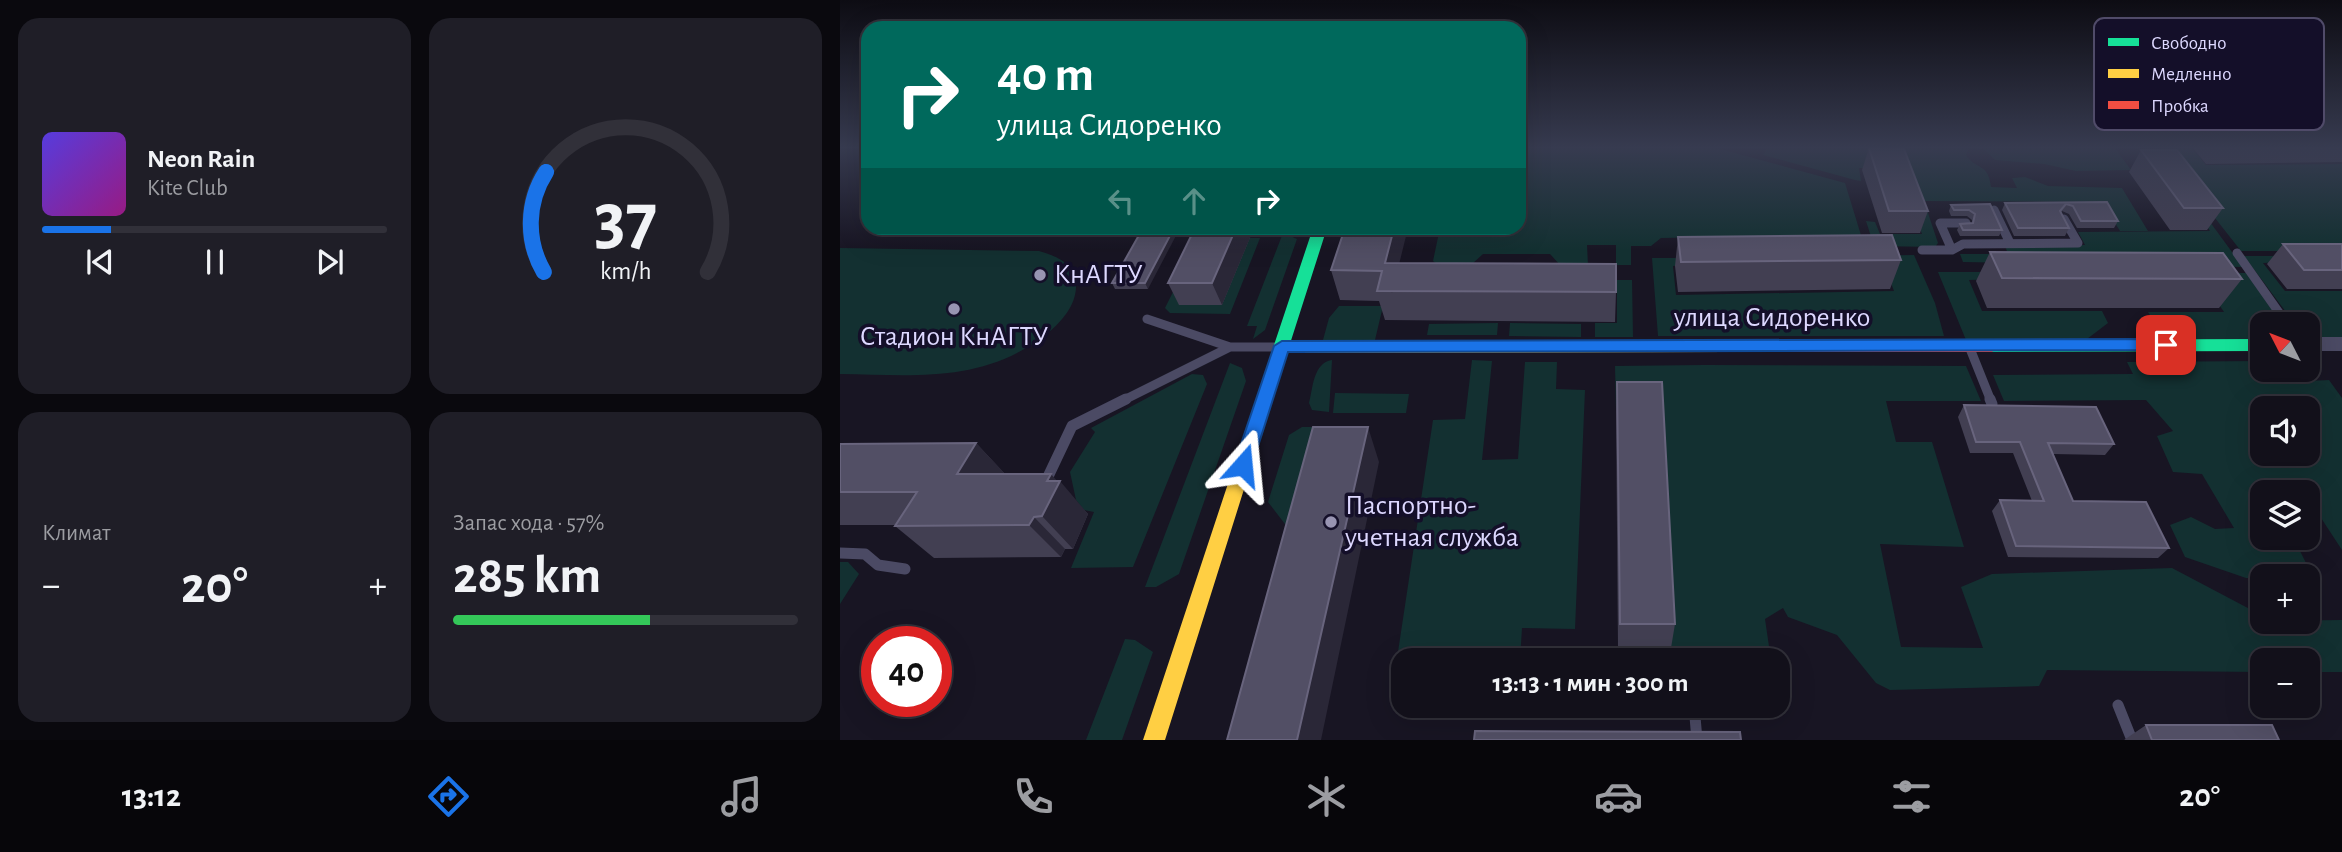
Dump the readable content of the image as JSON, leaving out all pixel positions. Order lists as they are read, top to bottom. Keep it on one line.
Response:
{"streets":{"street":["улица Сидоренко"]},"places":["КнАГТУ","Стадион КнАГТУ","Паспортно- учетная служба"],"legend":["Свободно","Медленно","Пробка"],"north":"top left","page":{"turn":["40 m","улица Сидоренко"],"song":["Neon Rain","Kite Club"],"map_buttons":["+","−"],"tile":["Климат",["Запас хода · 57%","285 km"]],"heat":["−","20°","+"],"limit":"40","trip":"13:13 · 1 мин · 300 m","tabs":["13:12","20°"],"gauge":["37","km/h"]}}
